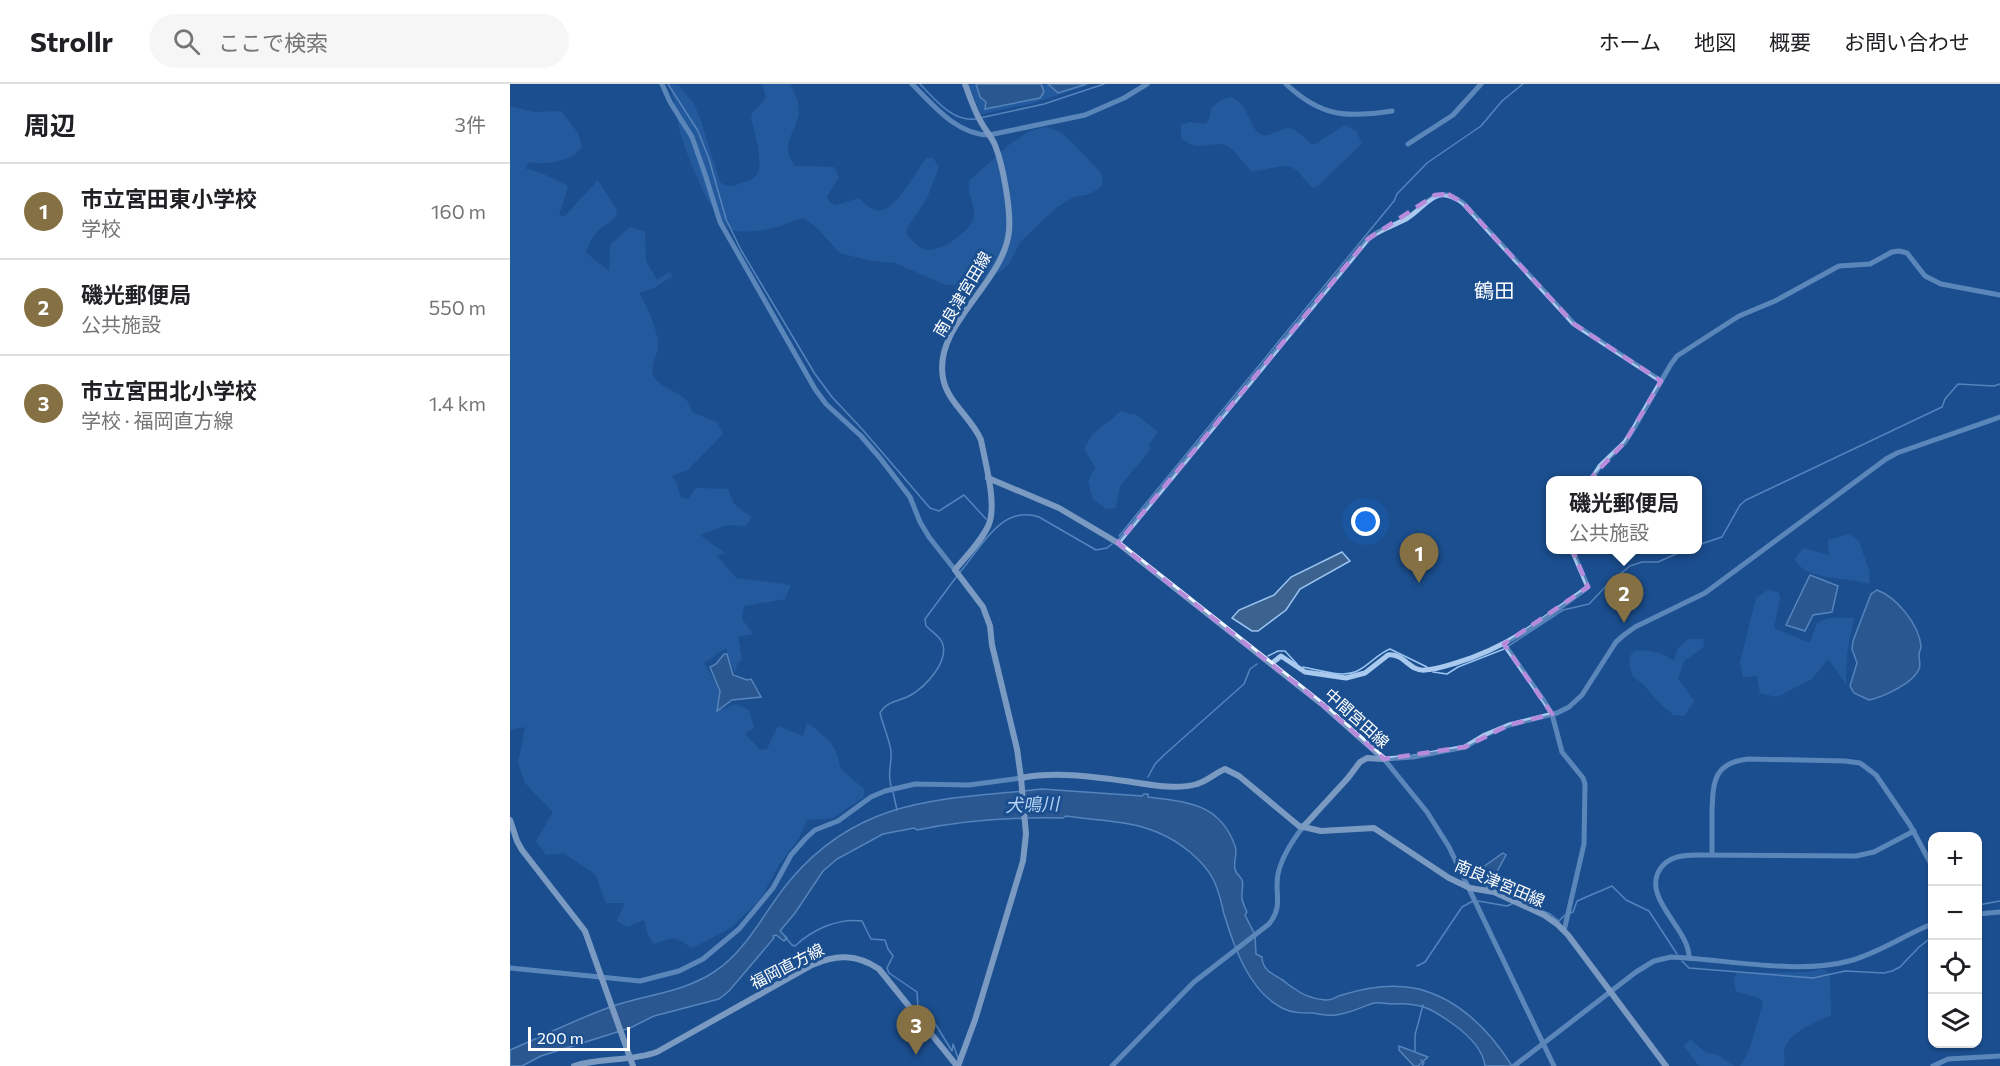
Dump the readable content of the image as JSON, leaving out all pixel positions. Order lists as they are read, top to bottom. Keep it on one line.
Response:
{"streets":{"main road":["南良津宮田線","中間宮田線","福岡直方線"]},"crossings":[["南良津宮田線","中間宮田線"]],"districts":["鶴田"],"water":["犬鳴川"],"scale_bar":"200 m","page":{"header":"Strollr","search":"ここで検索","nav":["ホーム","地図","概要","お問い合わせ"],"heading":["周辺","3件"],"list":[{"mark":"1","name":"市立宮田東小学校","note":"学校","value":"160 m"},{"mark":"2","name":"磯光郵便局","note":"公共施設","value":"550 m"},{"mark":"3","name":"市立宮田北小学校","note":"学校 · 福岡直方線","value":"1.4 km"}],"popup":["磯光郵便局","公共施設"],"pins":["1","2","3"],"map_buttons":["+","−"],"scale":"200 m"}}
